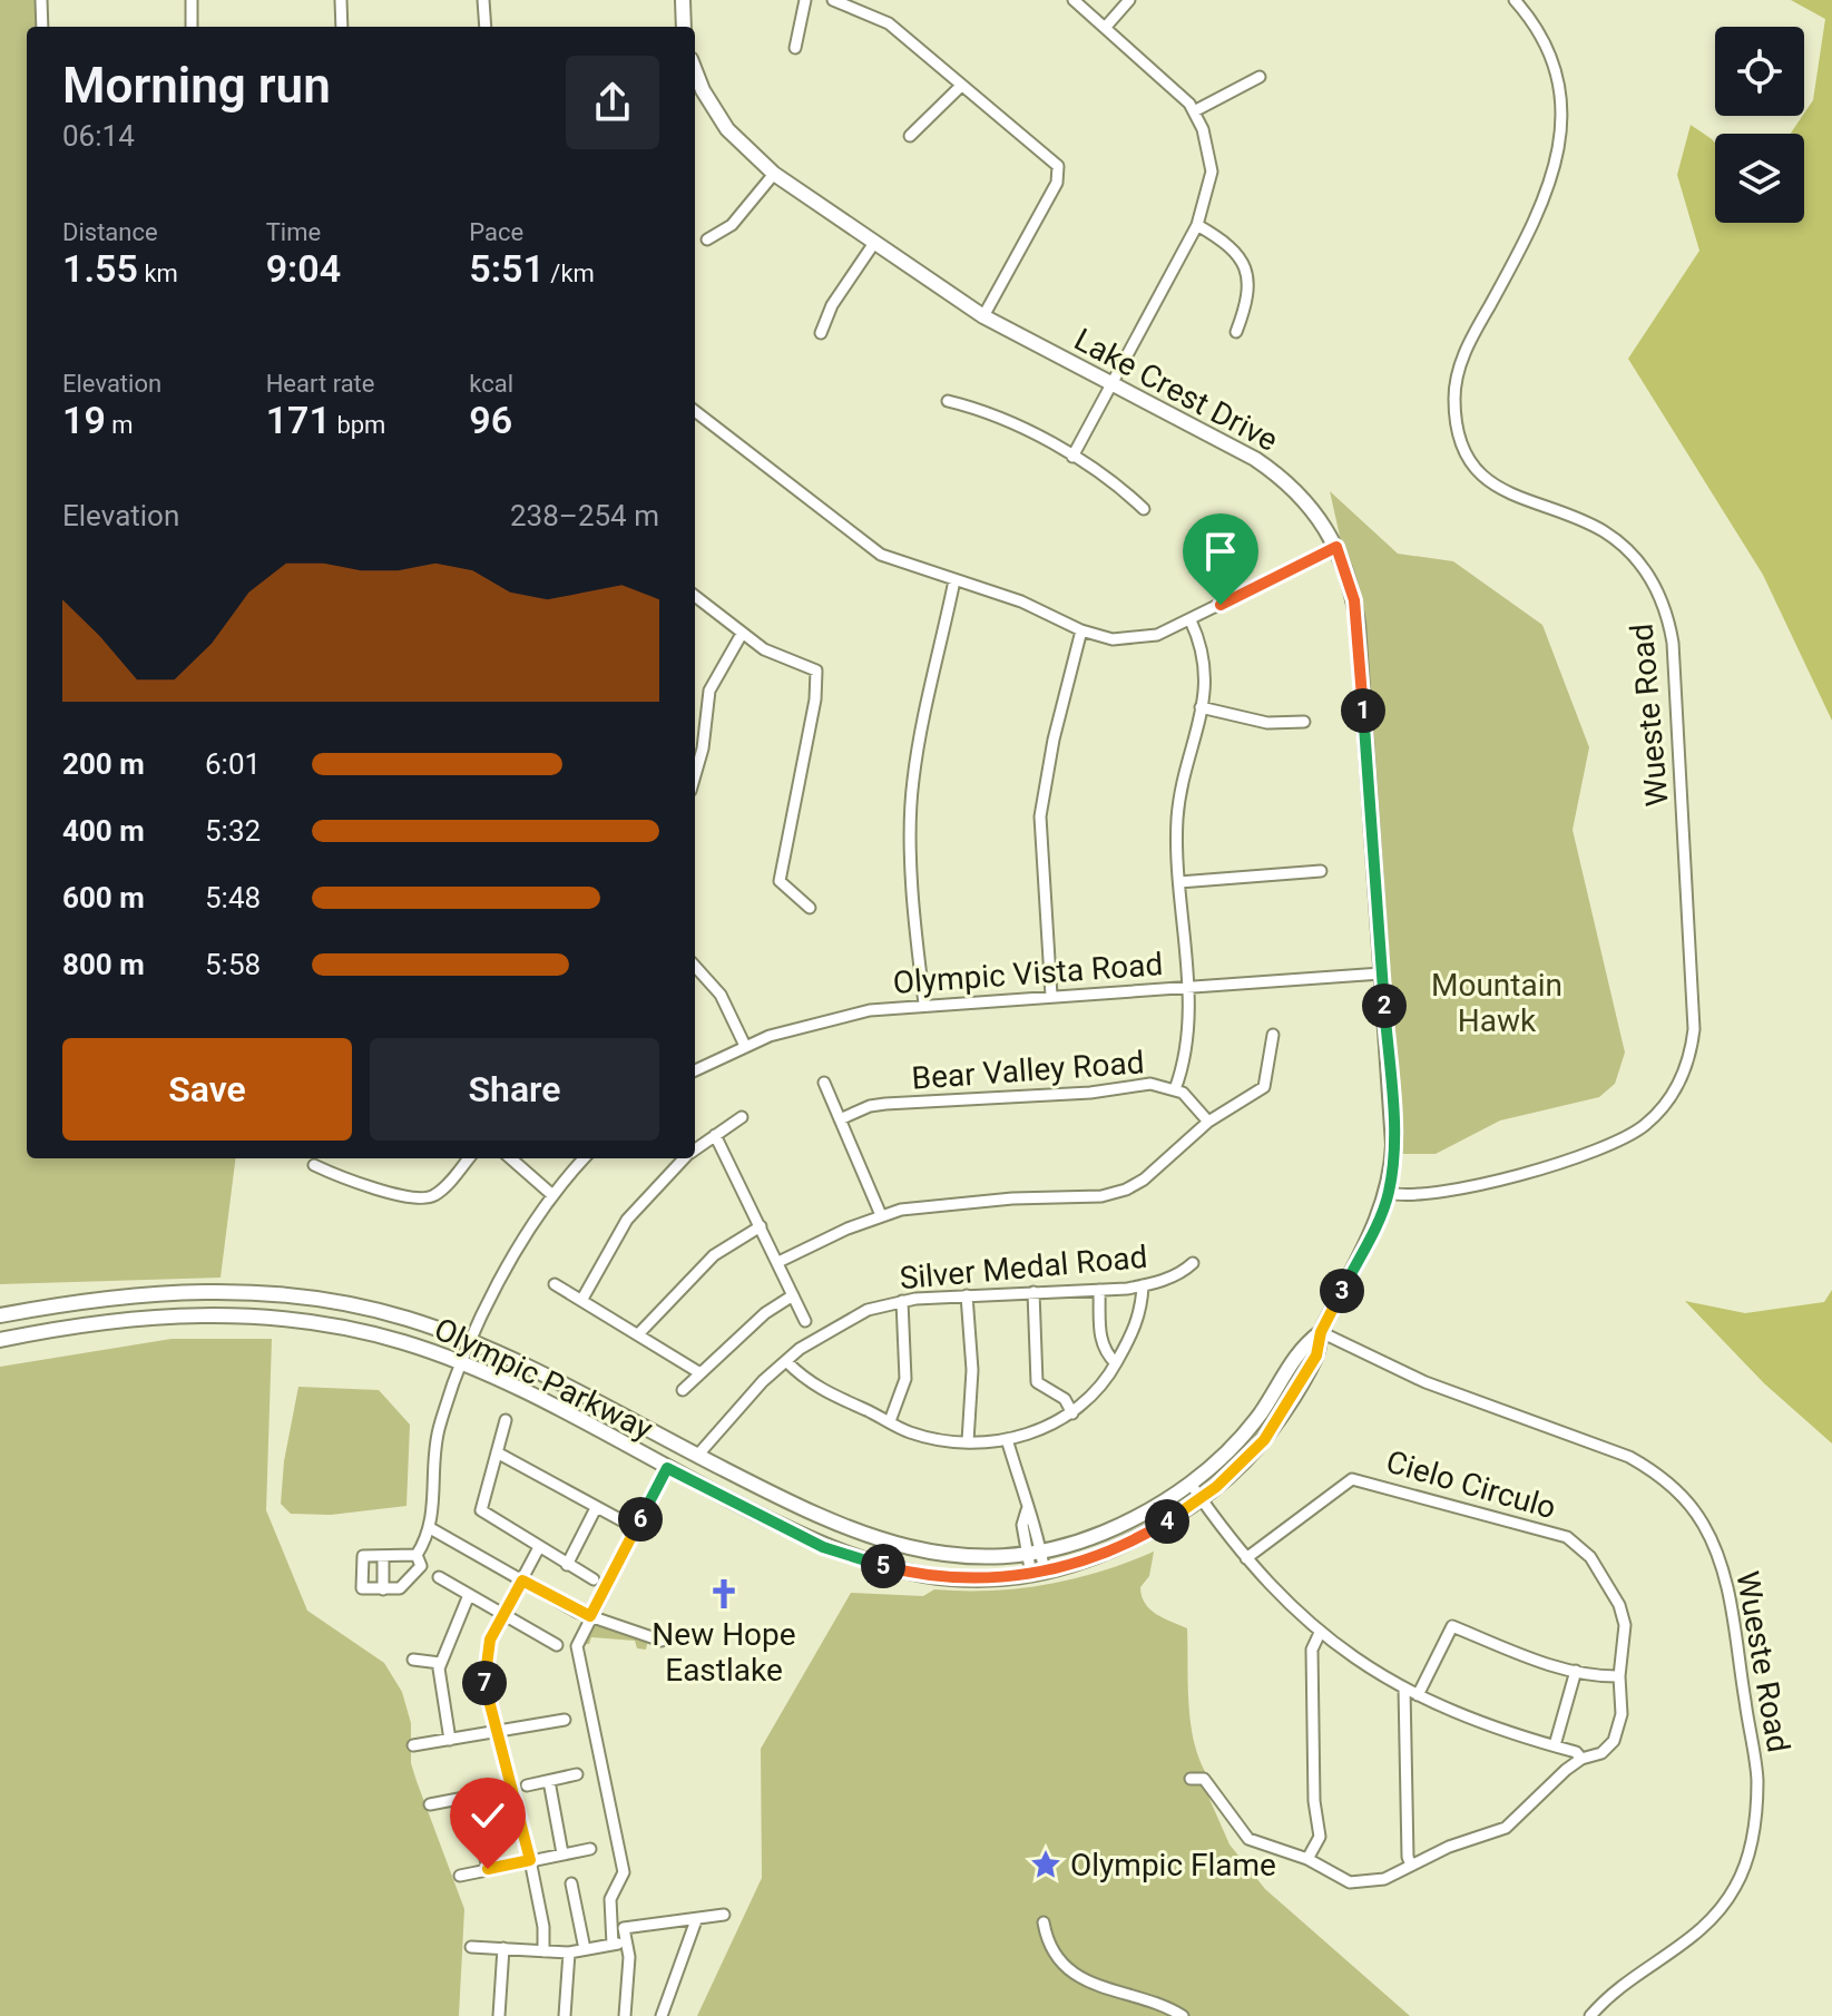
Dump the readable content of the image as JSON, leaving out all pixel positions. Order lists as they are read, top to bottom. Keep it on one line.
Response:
{"streets":{"main road":["Lake Crest Drive","Olympic Parkway"],"street":["Wueste Road","Olympic Vista Road","Bear Valley Road","Silver Medal Road","Cielo Circulo"]},"crossings":[["Lake Crest Drive","Wueste Road"],["Lake Crest Drive","Olympic Vista Road"],["Lake Crest Drive","Olympic Parkway"],["Silver Medal Road","Olympic Parkway"]],"parks":["Mountain Hawk"],"places":{"church":["New Hope Eastlake"],"place":["Olympic Flame"]},"page":{"heading":["Morning run","06:14"],"stats":[["Distance","1.55 km"],["Time","9:04"],["Pace","5:51 /km"],["Elevation","19 m"],["Heart rate","171 bpm"],["kcal","96"]],"chart":["Elevation","238–254 m"],"pins":["1","2","3","6","4","5","7"],"list":[{"name":"200 m","note":"6:01"},{"name":"400 m","note":"5:32"},{"name":"600 m","note":"5:48"},{"name":"800 m","note":"5:58"}],"buttons":["Save","Share"]}}
